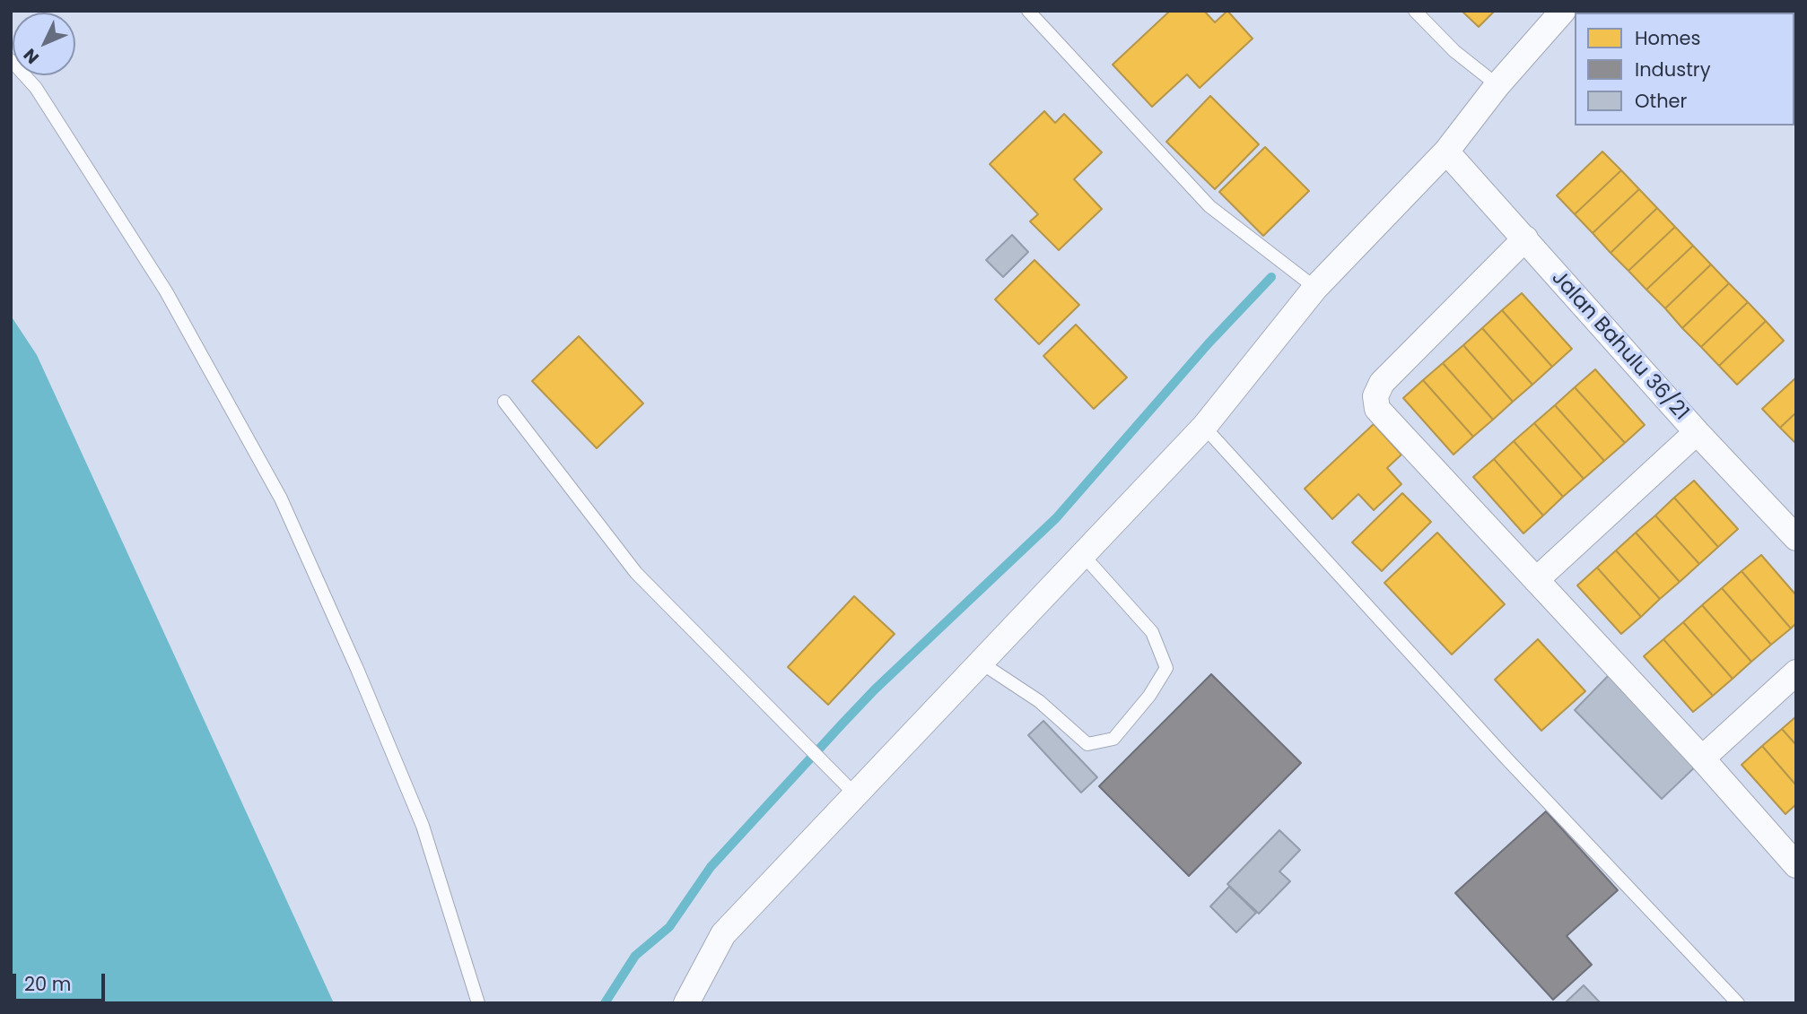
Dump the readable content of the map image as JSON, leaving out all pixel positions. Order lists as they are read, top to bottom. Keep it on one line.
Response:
{"streets":{"street":["Jalan Bahulu 36/21"]},"legend":["Homes","Industry","Other"],"scale_bar":"20 m","north":"bottom left"}
